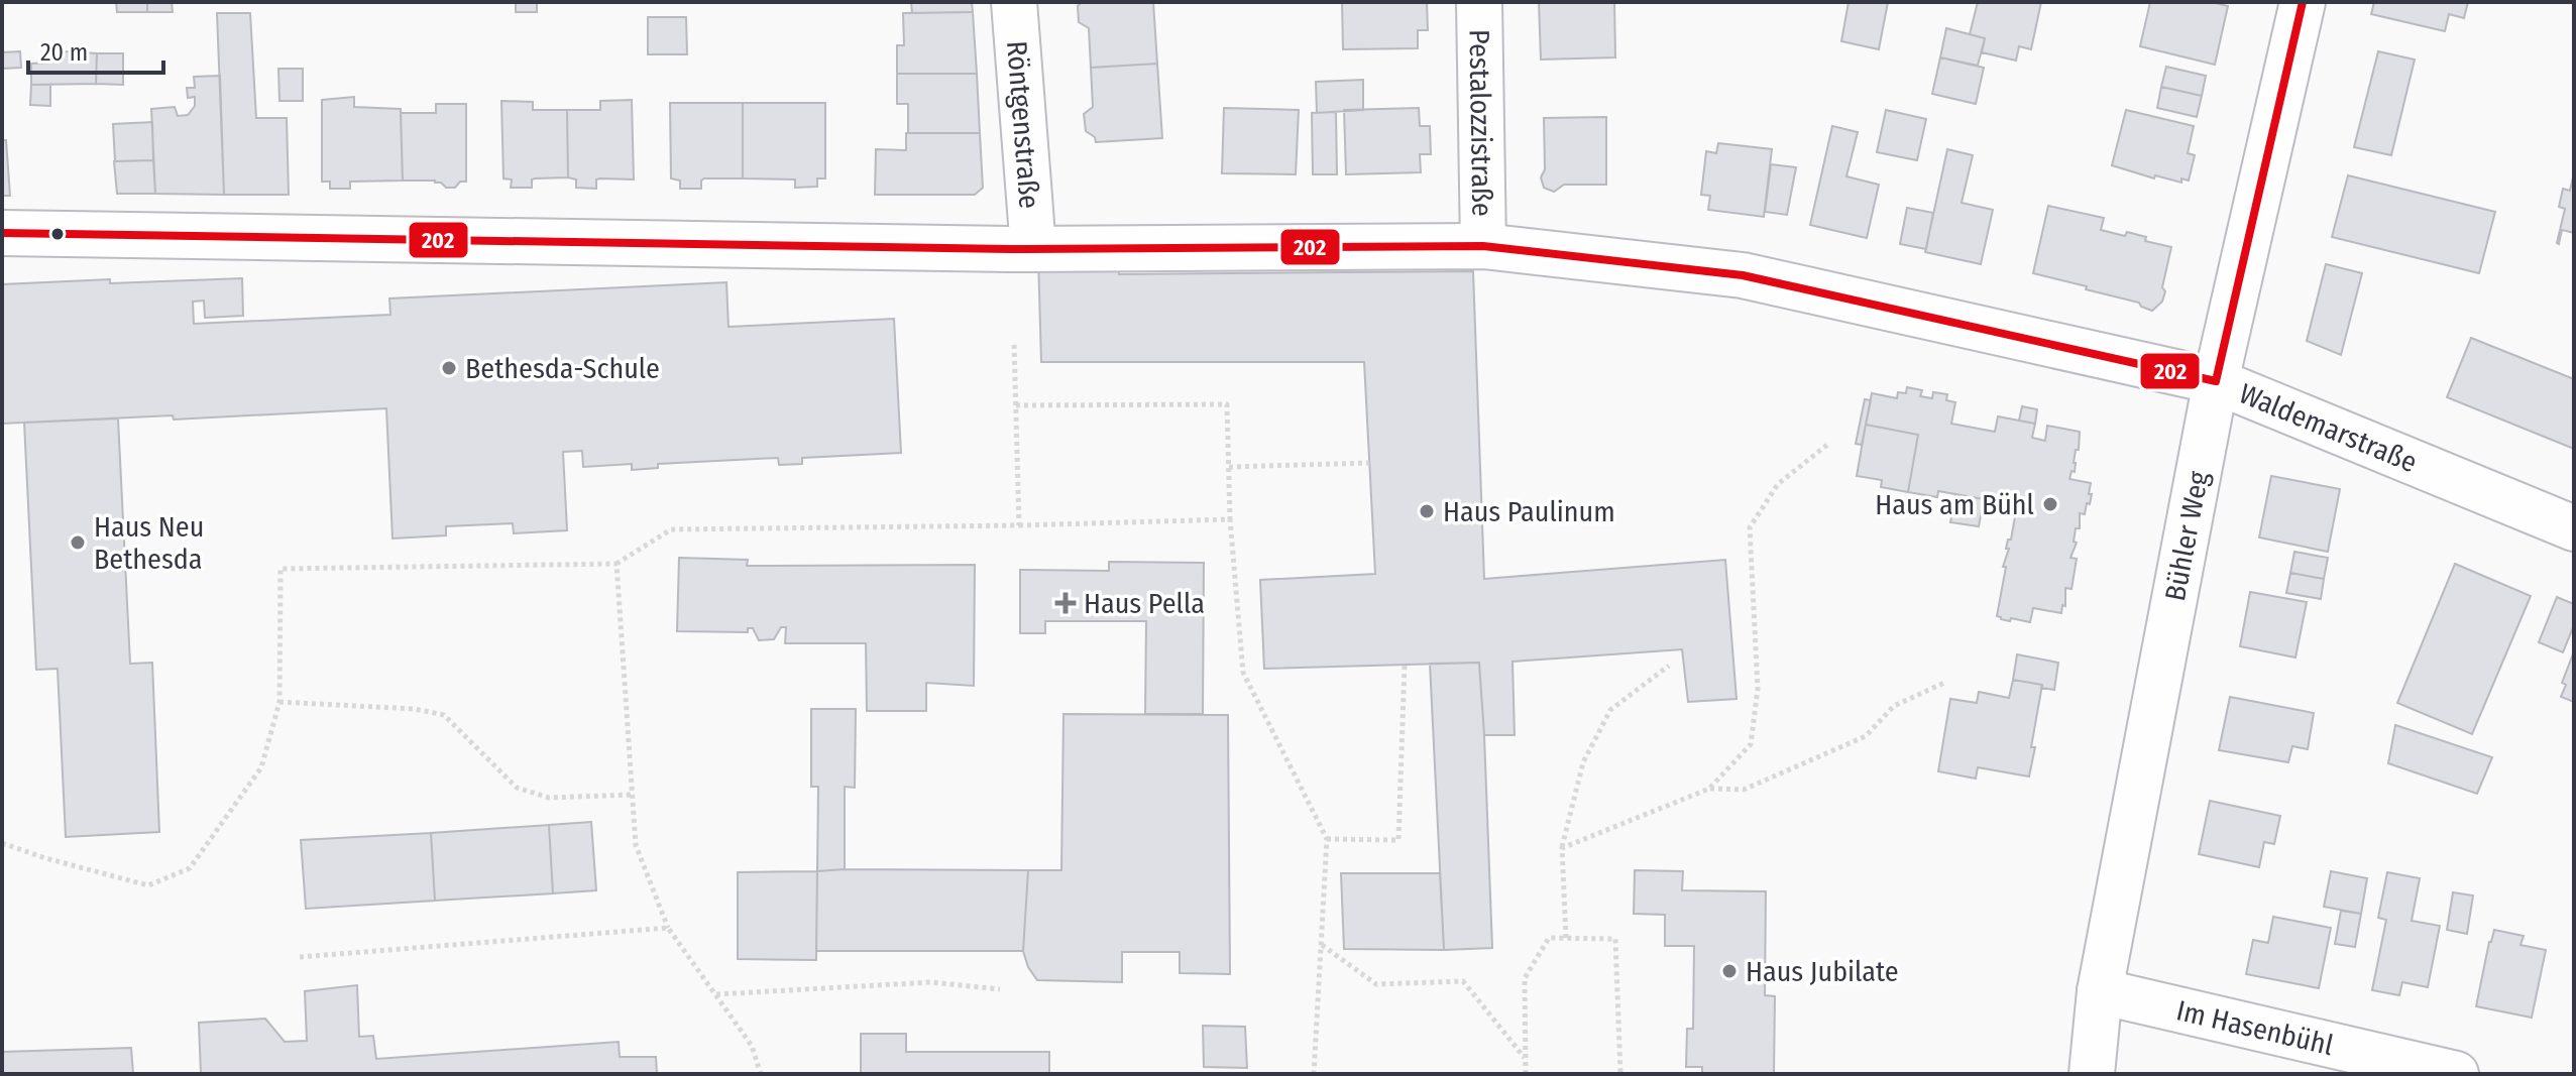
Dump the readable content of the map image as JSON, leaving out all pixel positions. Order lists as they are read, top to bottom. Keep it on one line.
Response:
{"streets":{"street":["Pestalozzistraße","Röntgenstraße","Waldemarstraße","Bühler Weg","Im Hasenbühl"]},"crossings":[["Pestalozzistraße","Waldemarstraße"],["Röntgenstraße","Waldemarstraße"],["Waldemarstraße","Bühler Weg"],["Bühler Weg","Im Hasenbühl"]],"places":{"other":["Bethesda-Schule","Haus am Bühl","Haus Paulinum","Haus Neu Bethesda","Haus Jubilate"],"health":["Haus Pella"]},"lines":["transit line 202"],"scale_bar":"20 m"}
